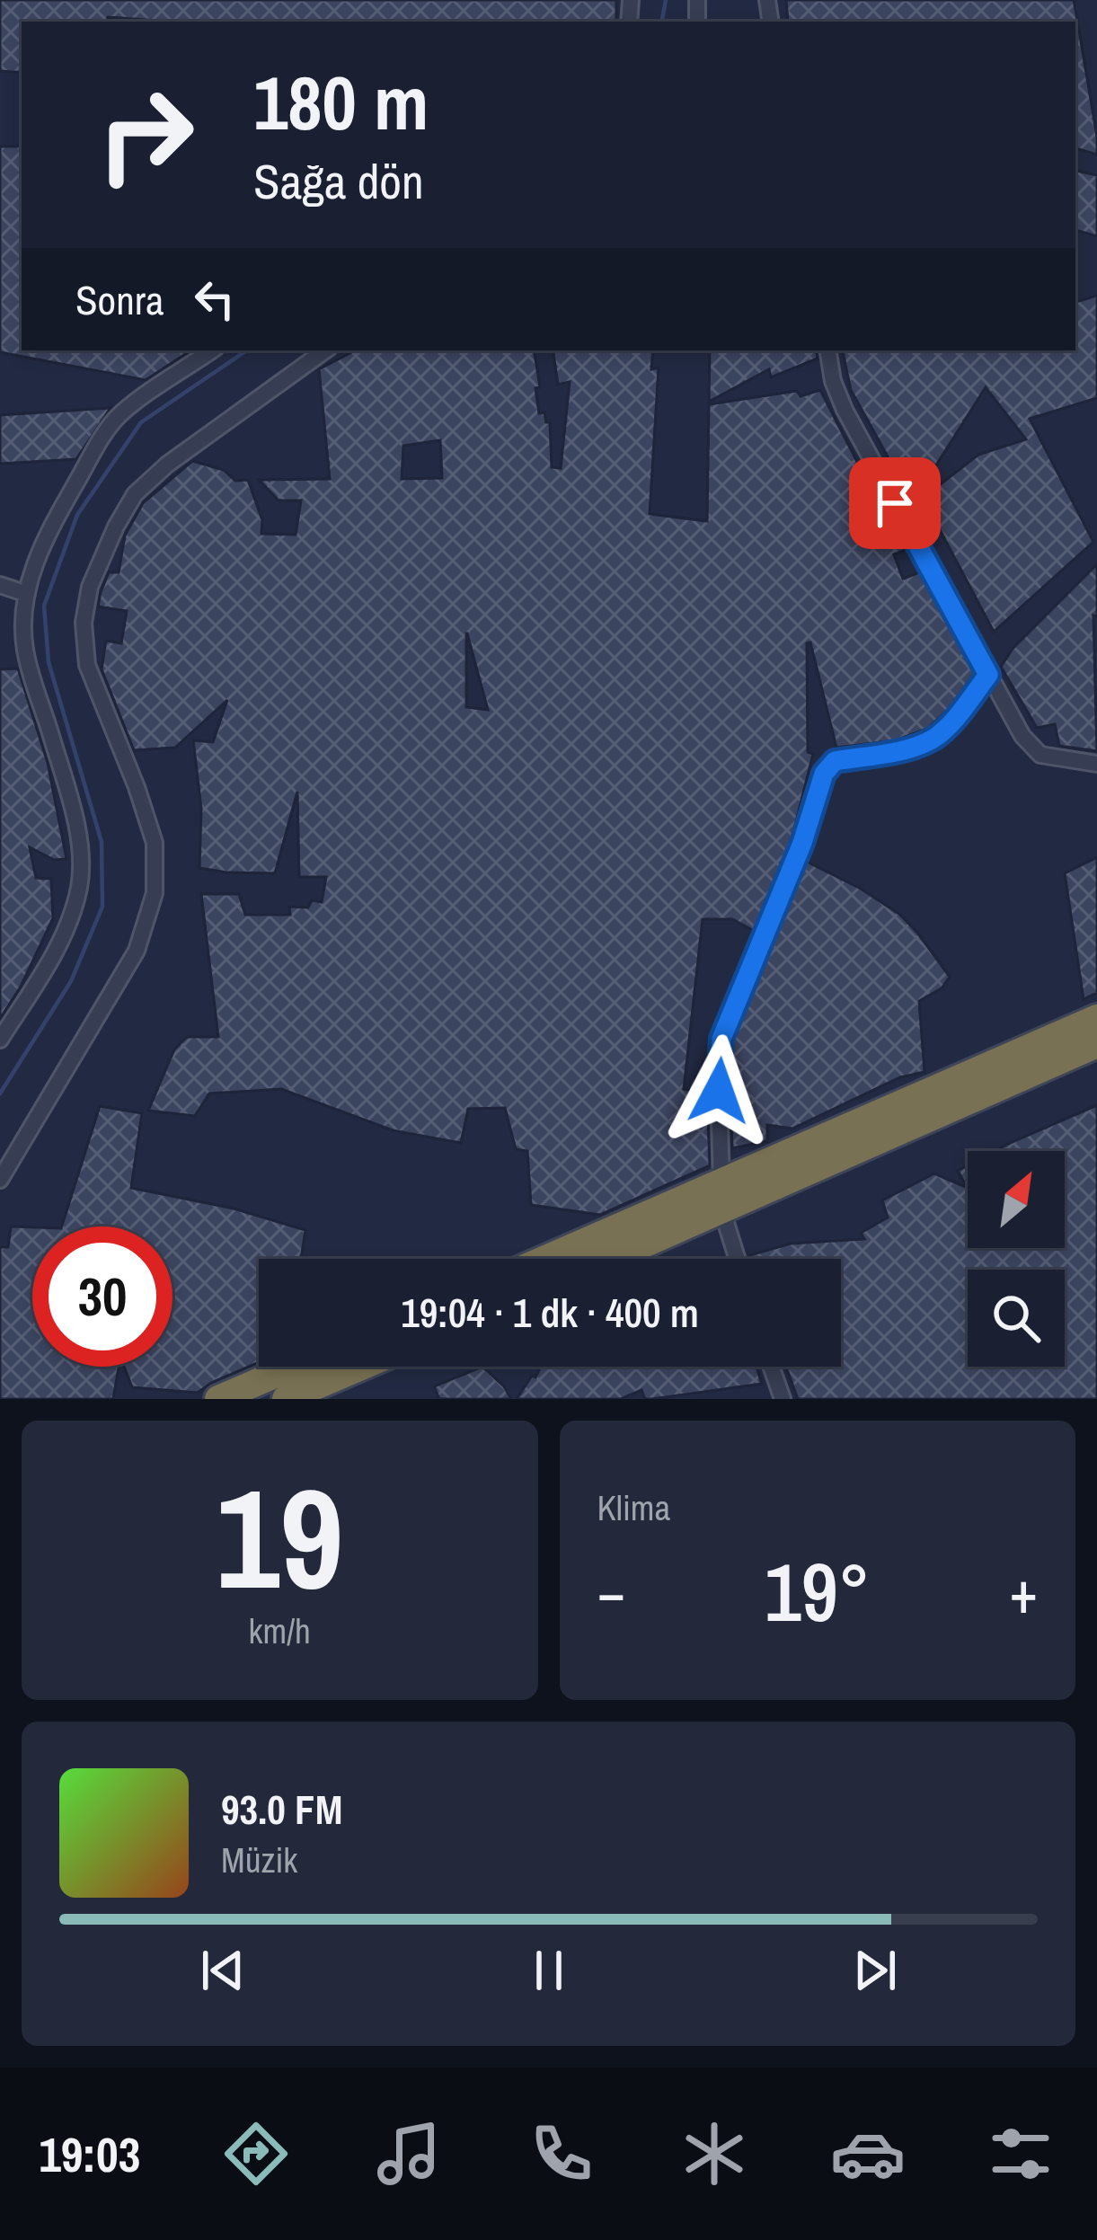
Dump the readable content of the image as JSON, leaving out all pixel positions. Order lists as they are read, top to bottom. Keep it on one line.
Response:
{"north":"top right","page":{"turn":["180 m","Sağa dön"],"then":"Sonra","limit":"30","trip":"19:04 · 1 dk · 400 m","tile":[["19","km/h"],"Klima"],"heat":["−","19°","+"],"song":["93.0 FM","Müzik"],"tabs":"19:03"}}
